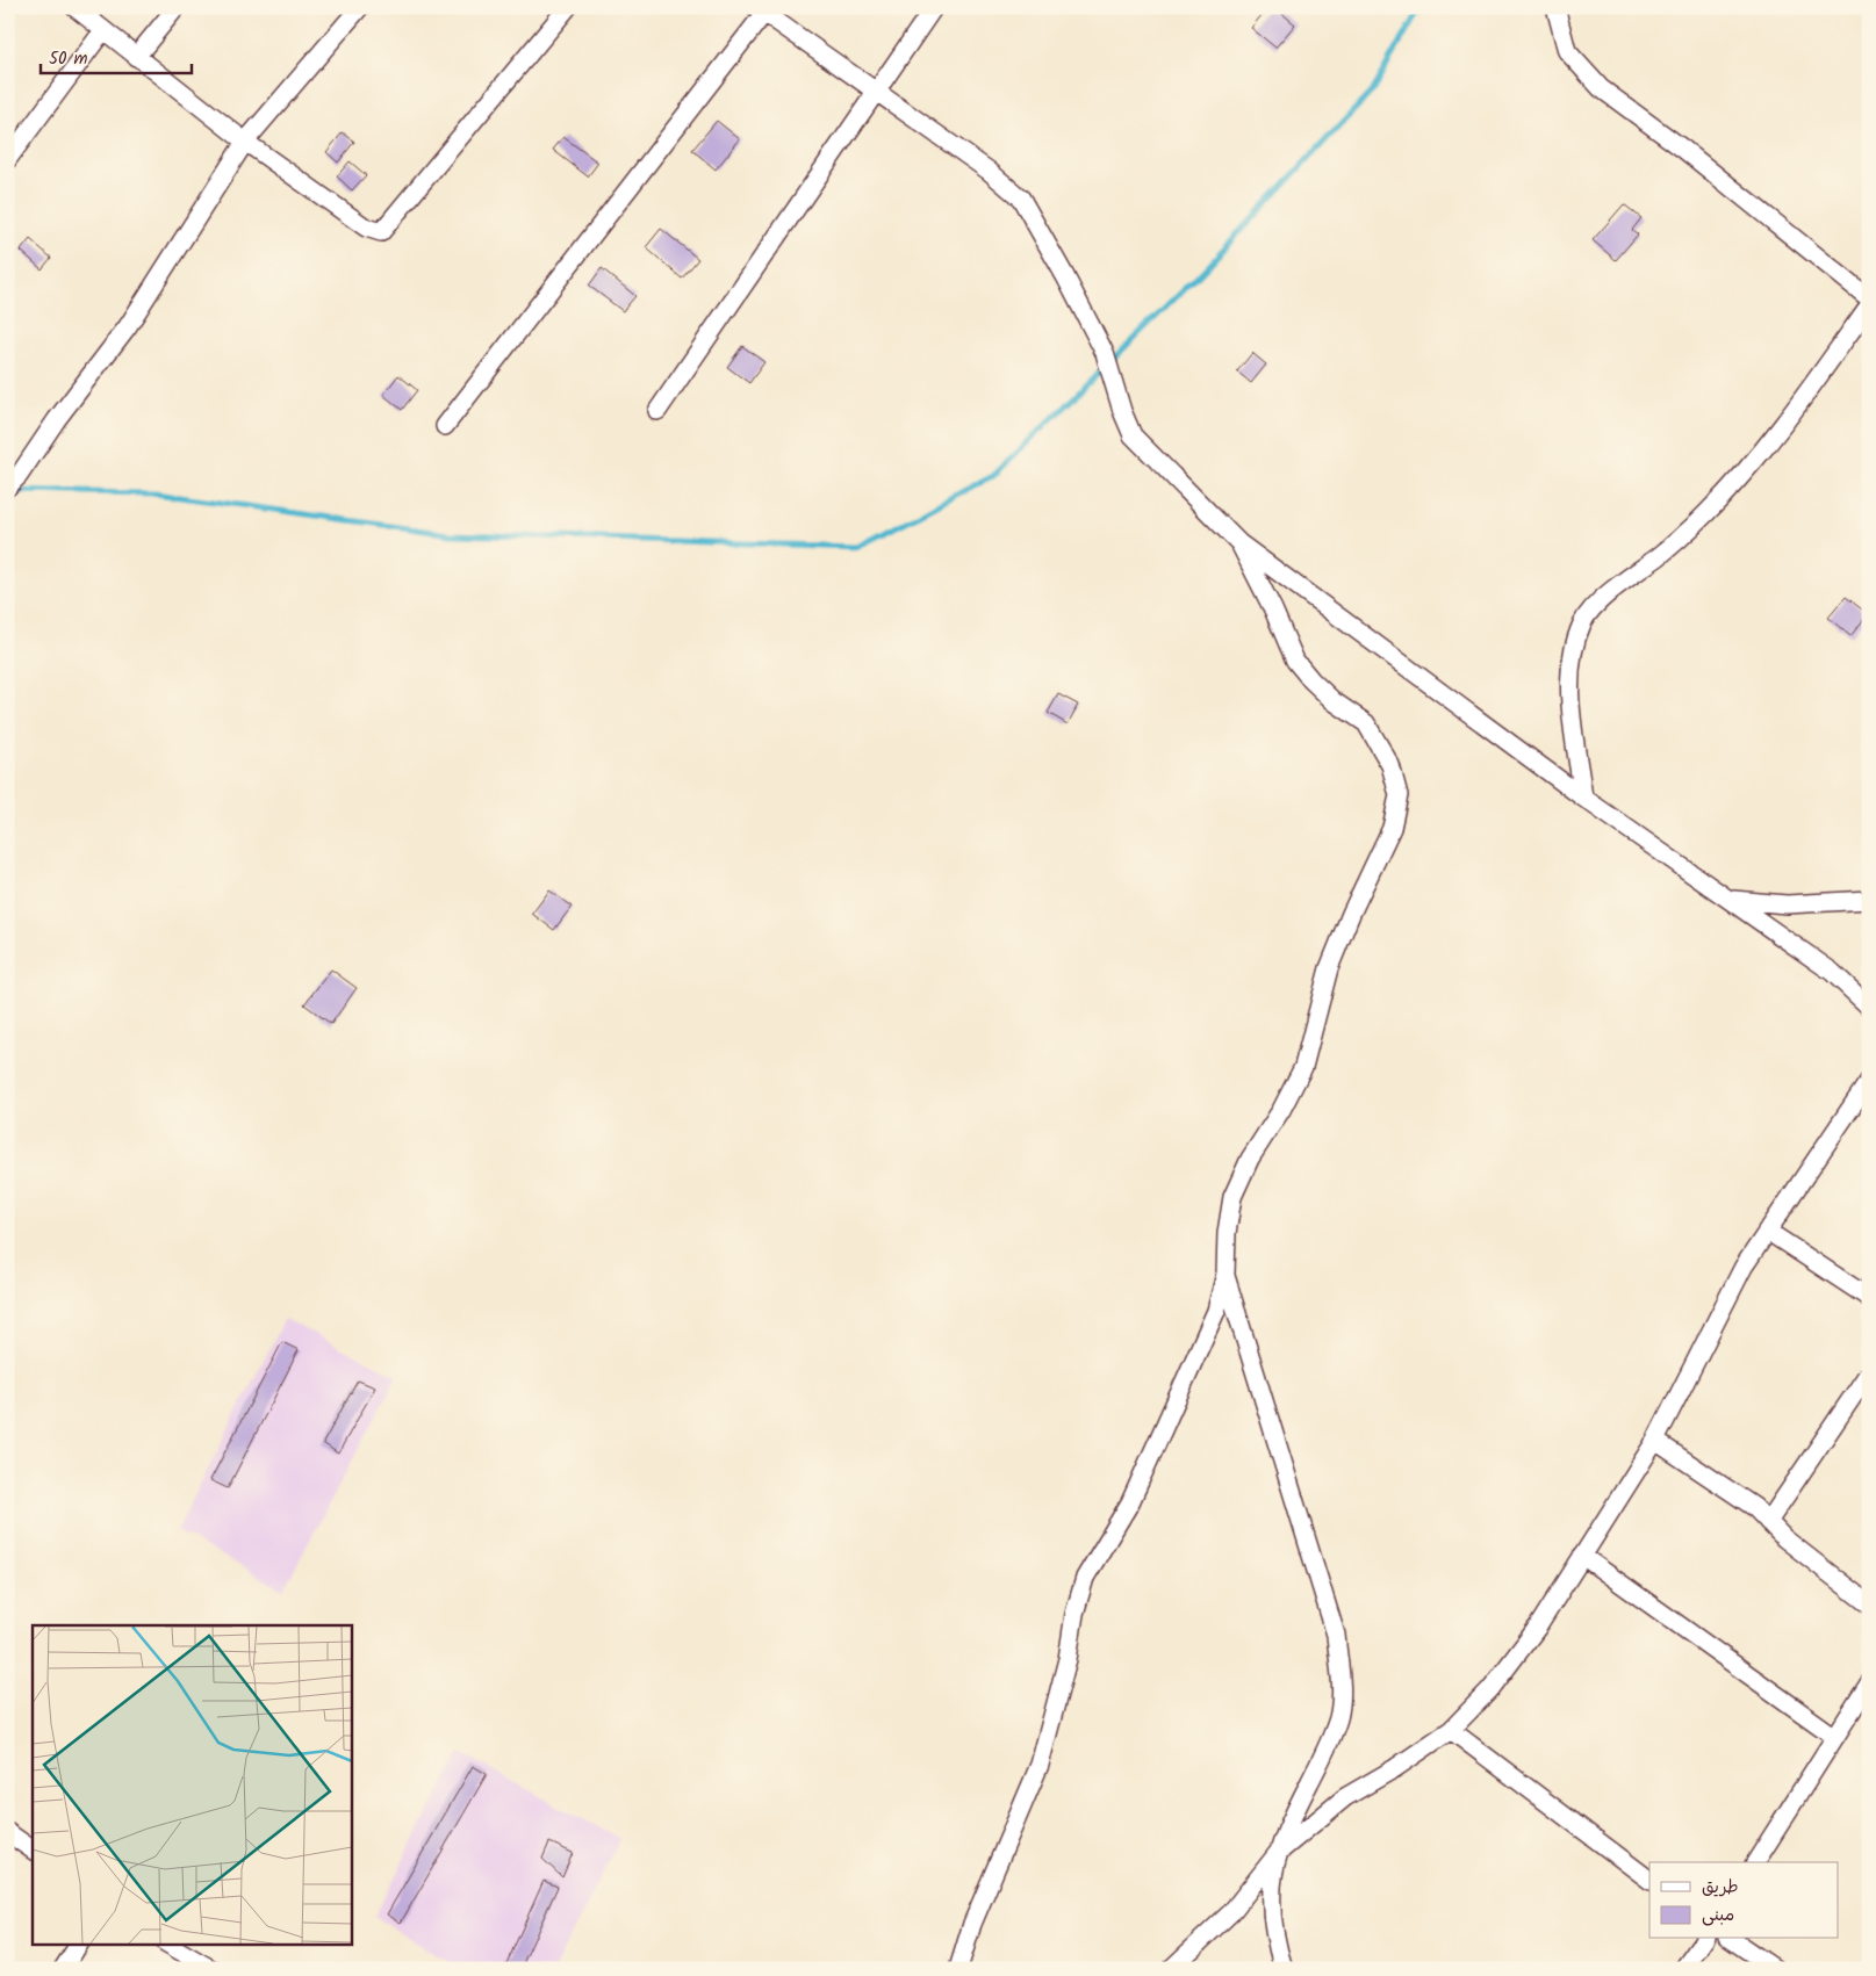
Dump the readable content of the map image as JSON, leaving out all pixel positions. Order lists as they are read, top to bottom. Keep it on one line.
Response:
{"legend":["طريق","مبنى"],"scale_bar":"50 m"}
